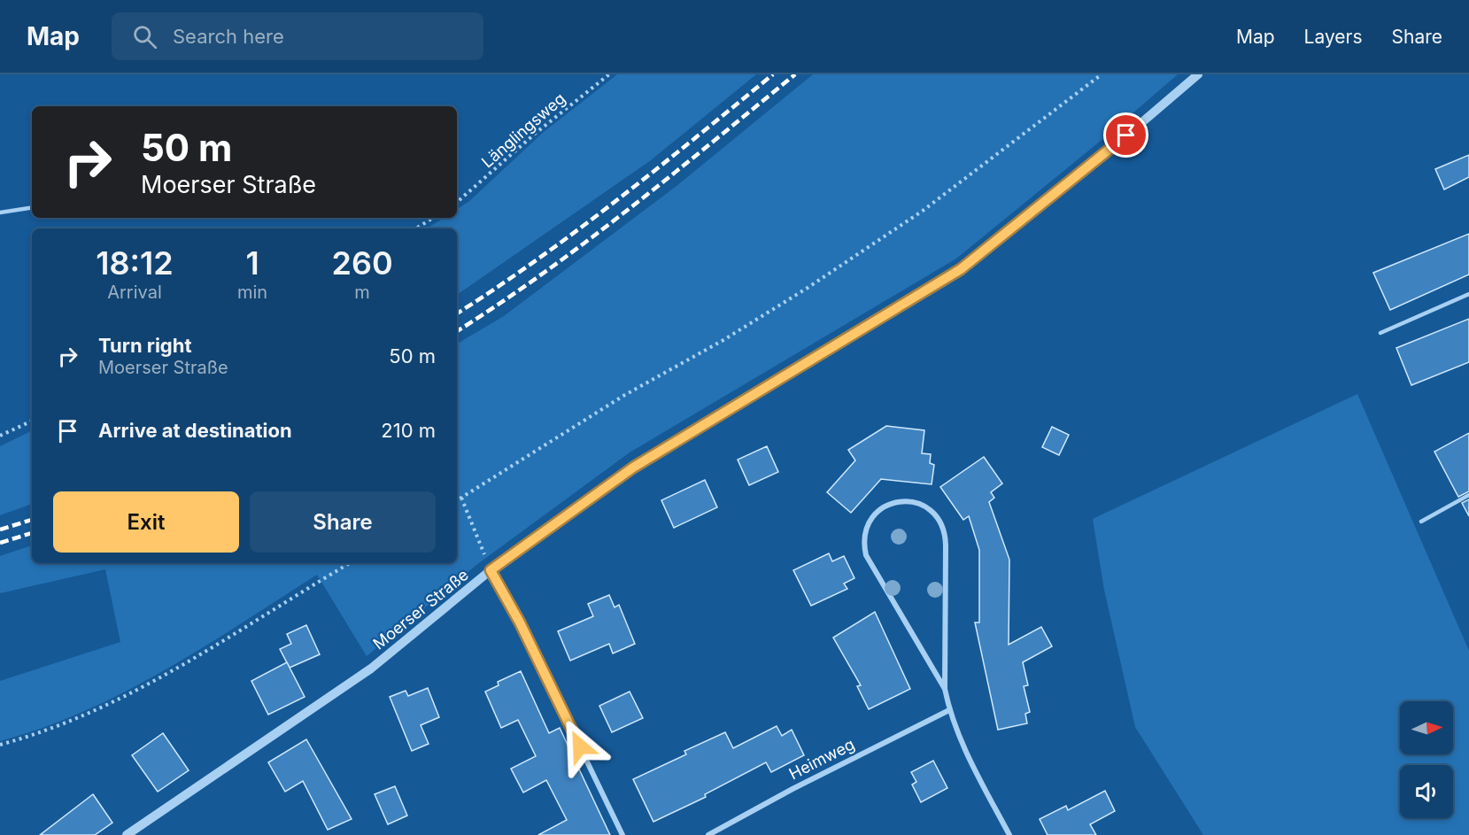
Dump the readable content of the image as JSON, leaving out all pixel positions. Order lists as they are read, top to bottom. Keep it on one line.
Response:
{"streets":{"street":["Moerser Straße","Heimweg"],"path":["Länglingsweg"]},"north":"right","page":{"header":"Map","search":"Search here","nav":["Map","Layers","Share"],"turn":["50 m","Moerser Straße"],"eta":["18:12","Arrival","1","min","260","m"],"list":[{"name":"Turn right","note":"Moerser Straße","value":"50 m"},{"name":"Arrive at destination","value":"210 m"}],"buttons":["Exit","Share"]}}
